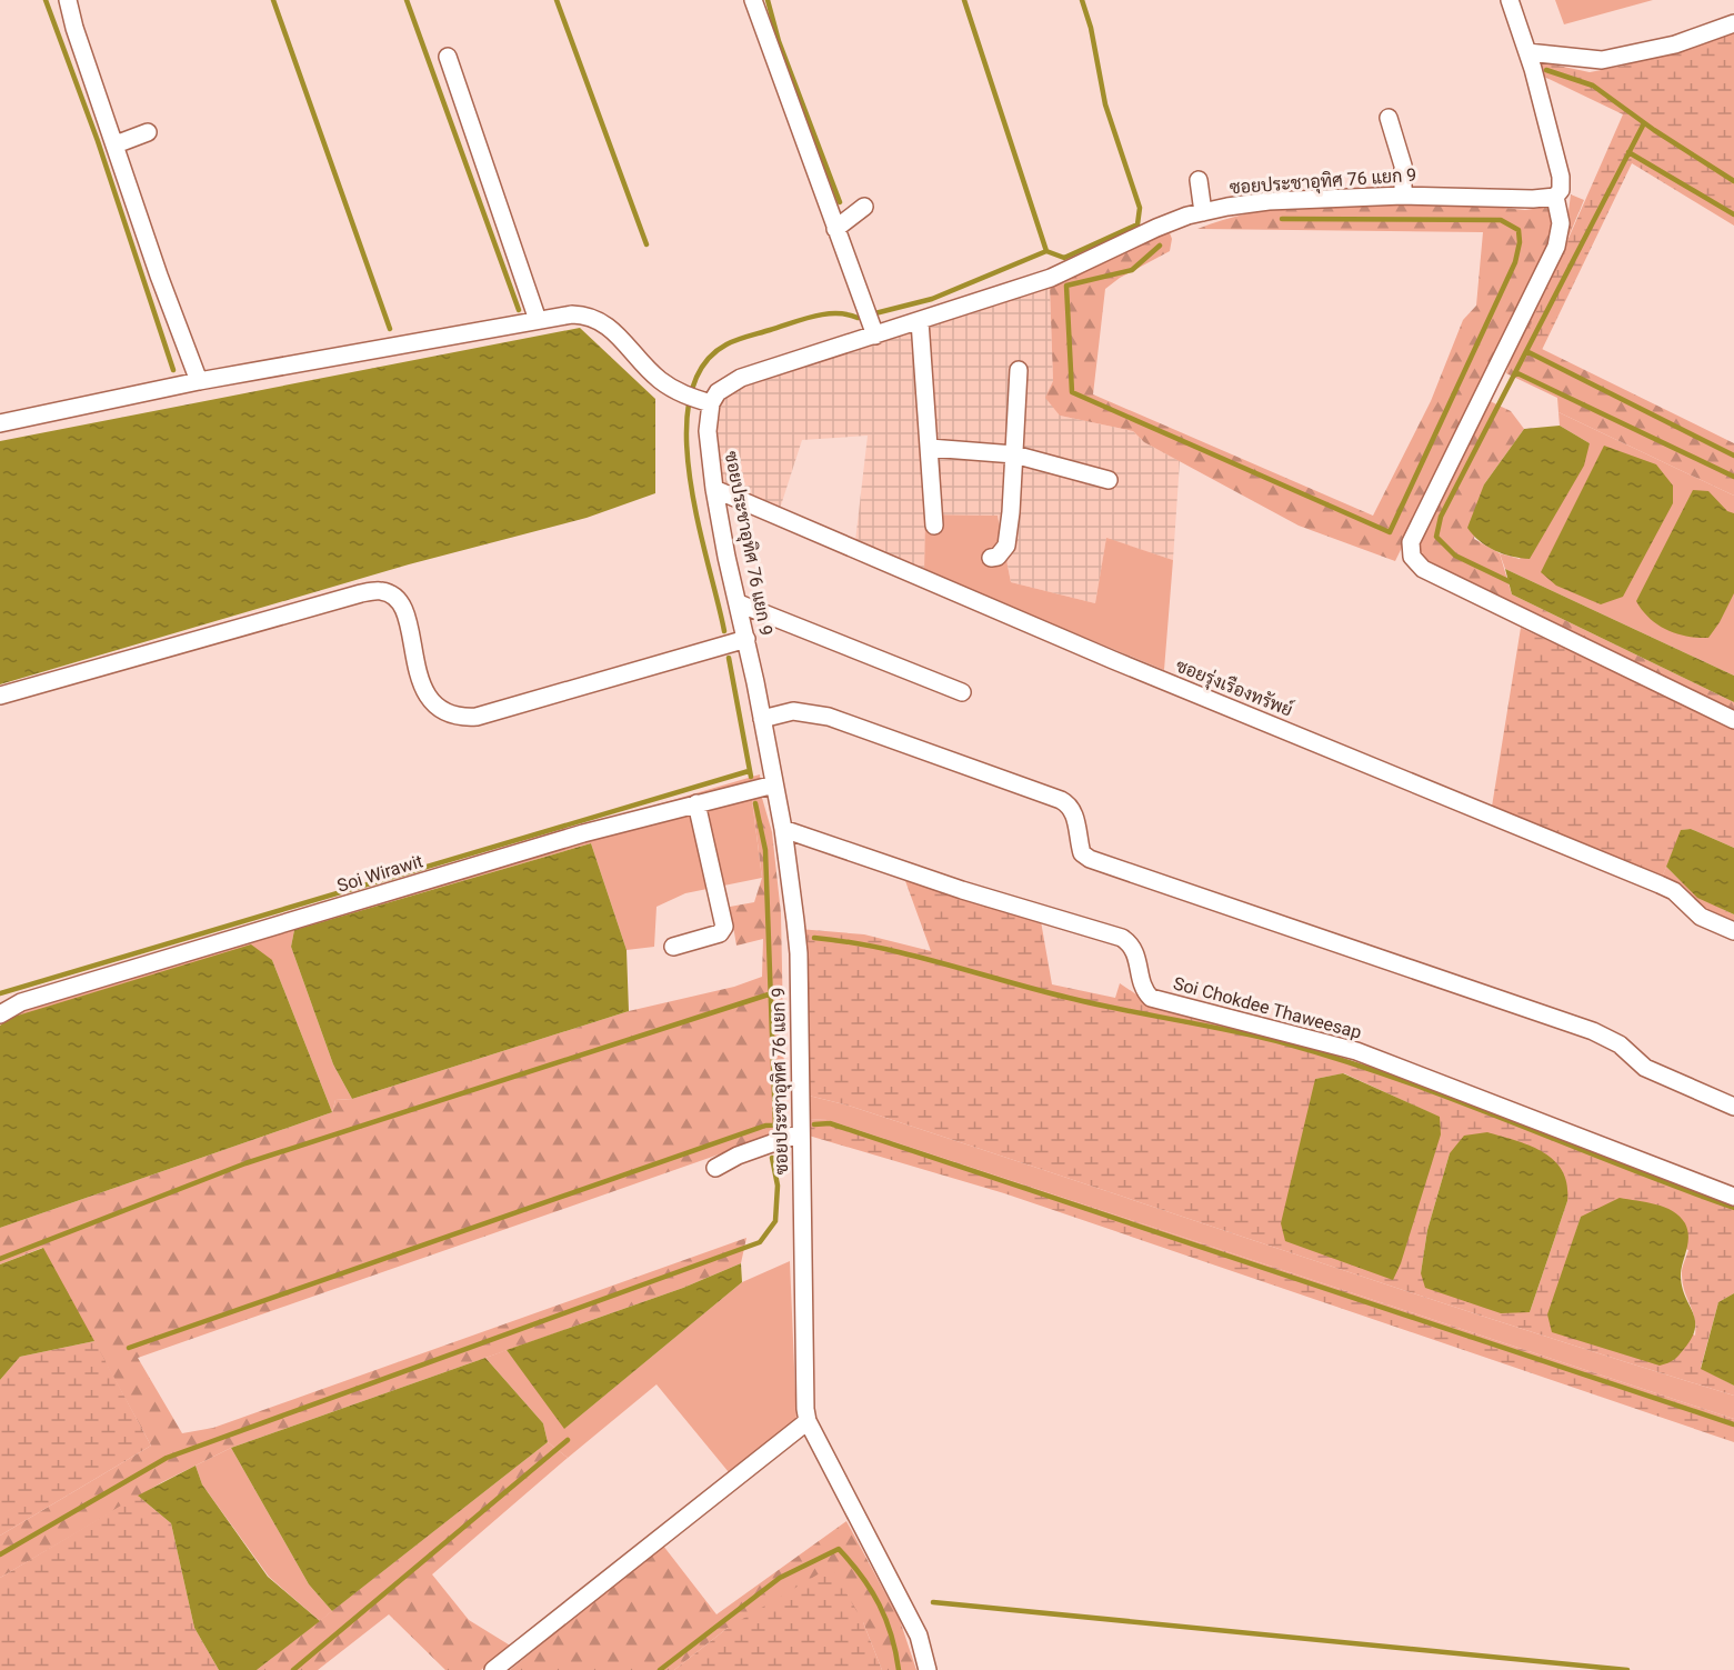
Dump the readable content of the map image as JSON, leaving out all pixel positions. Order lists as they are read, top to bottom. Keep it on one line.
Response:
{"streets":{"street":["ซอยประชาอุทิศ 76 แยก 9","ซอยรุ่งเรืองทรัพย์","Soi Wirawit","Soi Chokdee Thaweesap"]},"crossings":[["ซอยประชาอุทิศ 76 แยก 9","ซอยรุ่งเรืองทรัพย์"],["ซอยประชาอุทิศ 76 แยก 9","Soi Wirawit"],["ซอยประชาอุทิศ 76 แยก 9","Soi Chokdee Thaweesap"]]}
